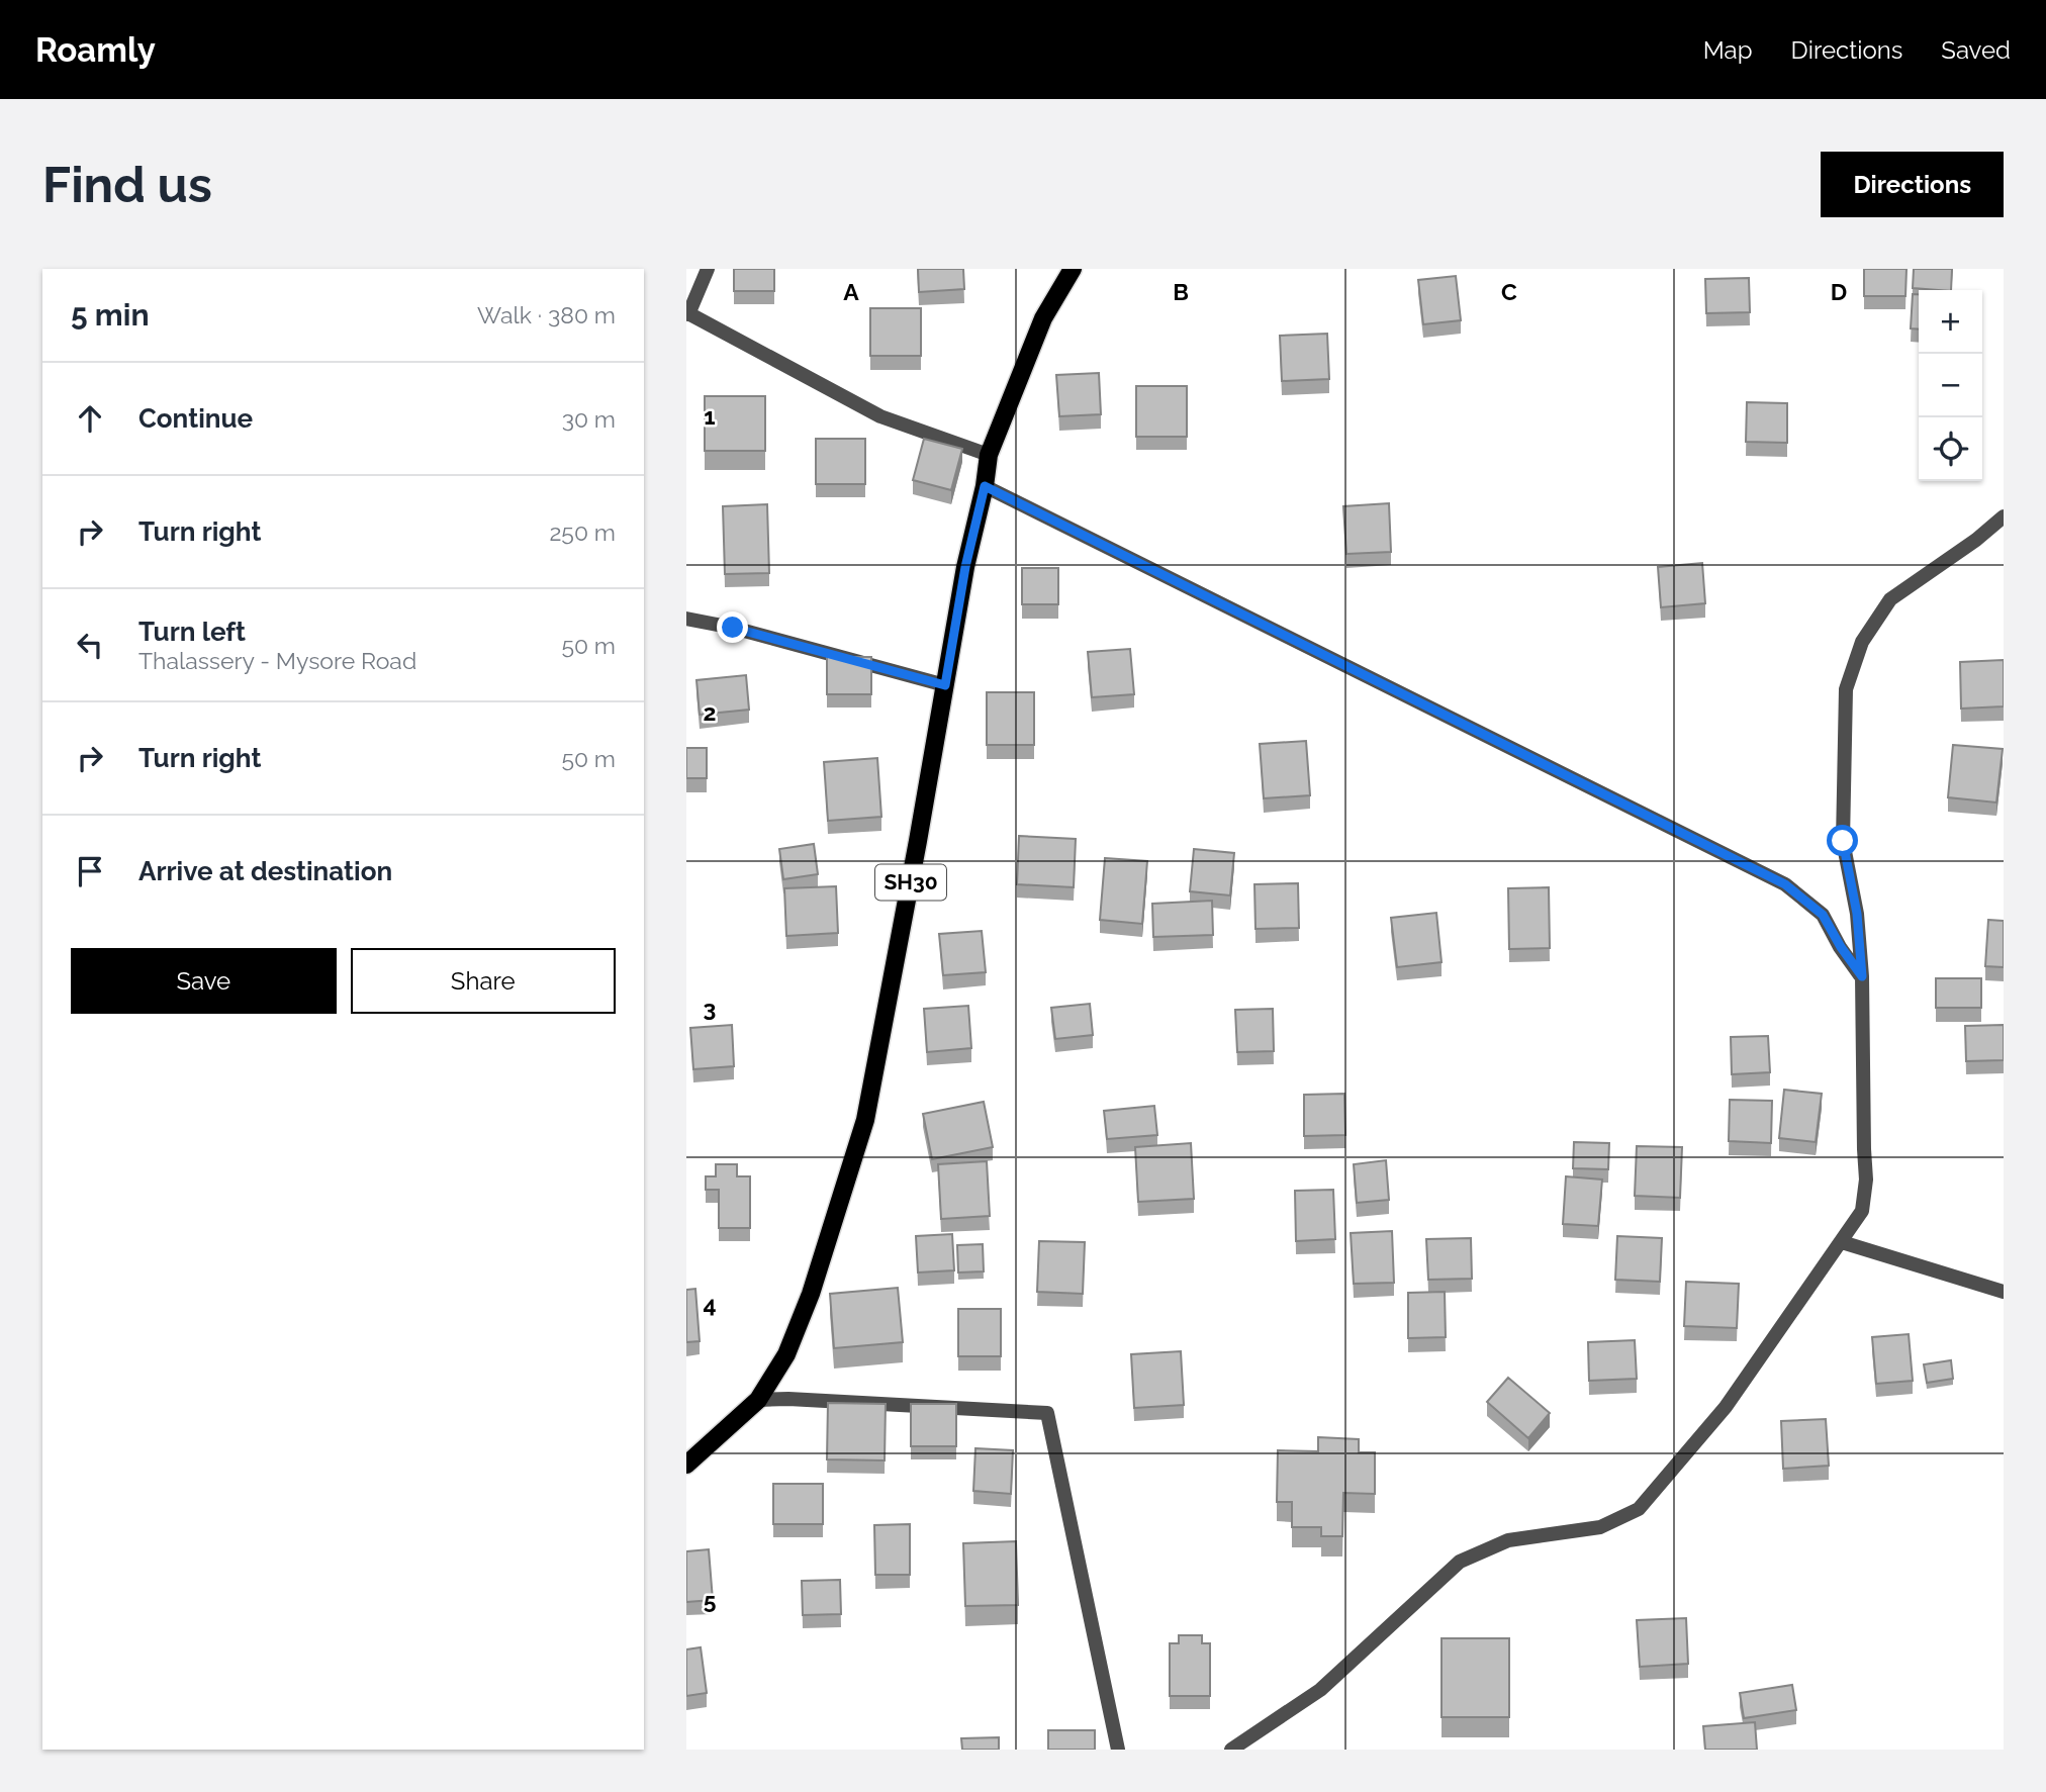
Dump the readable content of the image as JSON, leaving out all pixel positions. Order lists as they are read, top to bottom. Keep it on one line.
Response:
{"streets":{"main road":["SH30"]},"page":{"header":"Roamly","nav":["Map","Directions","Saved"],"buttons":["Directions",["Save","Share"]],"title":"Find us","heading":["5 min","Walk · 380 m"],"map_buttons":["+","−"],"list":[["Continue","30 m"],["Turn right","250 m"],["Turn left","Thalassery - Mysore Road","50 m"],["Turn right","50 m"],"Arrive at destination"]},"grid":{"columns":["A","B","C","D"],"rows":["1","2","3","4","5"]}}
